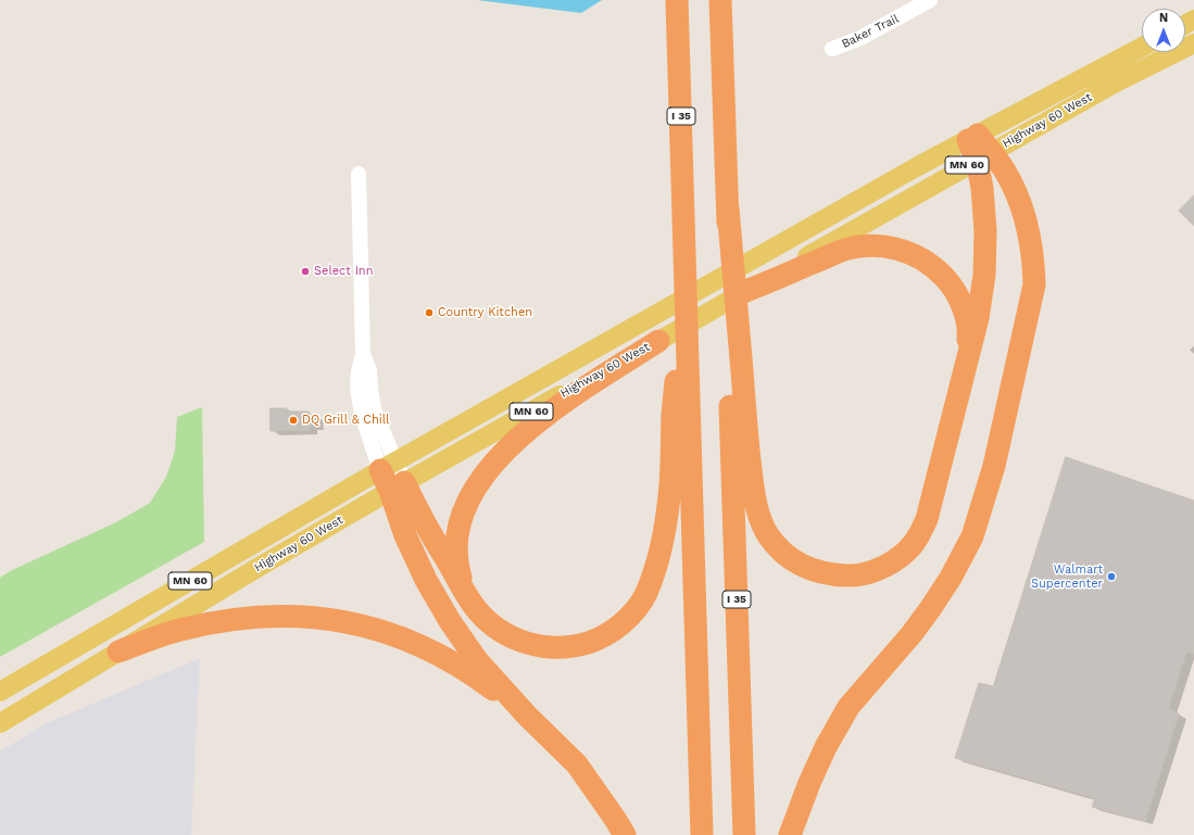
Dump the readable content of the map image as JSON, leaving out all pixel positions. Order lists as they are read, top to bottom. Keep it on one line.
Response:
{"streets":{"highway":["I 35"],"main road":["Highway 60 West","MN 60"],"street":["Baker Trail"]},"places":["Select Inn","Country Kitchen","DQ Grill & Chill","Walmart Supercenter"],"north":"top"}
